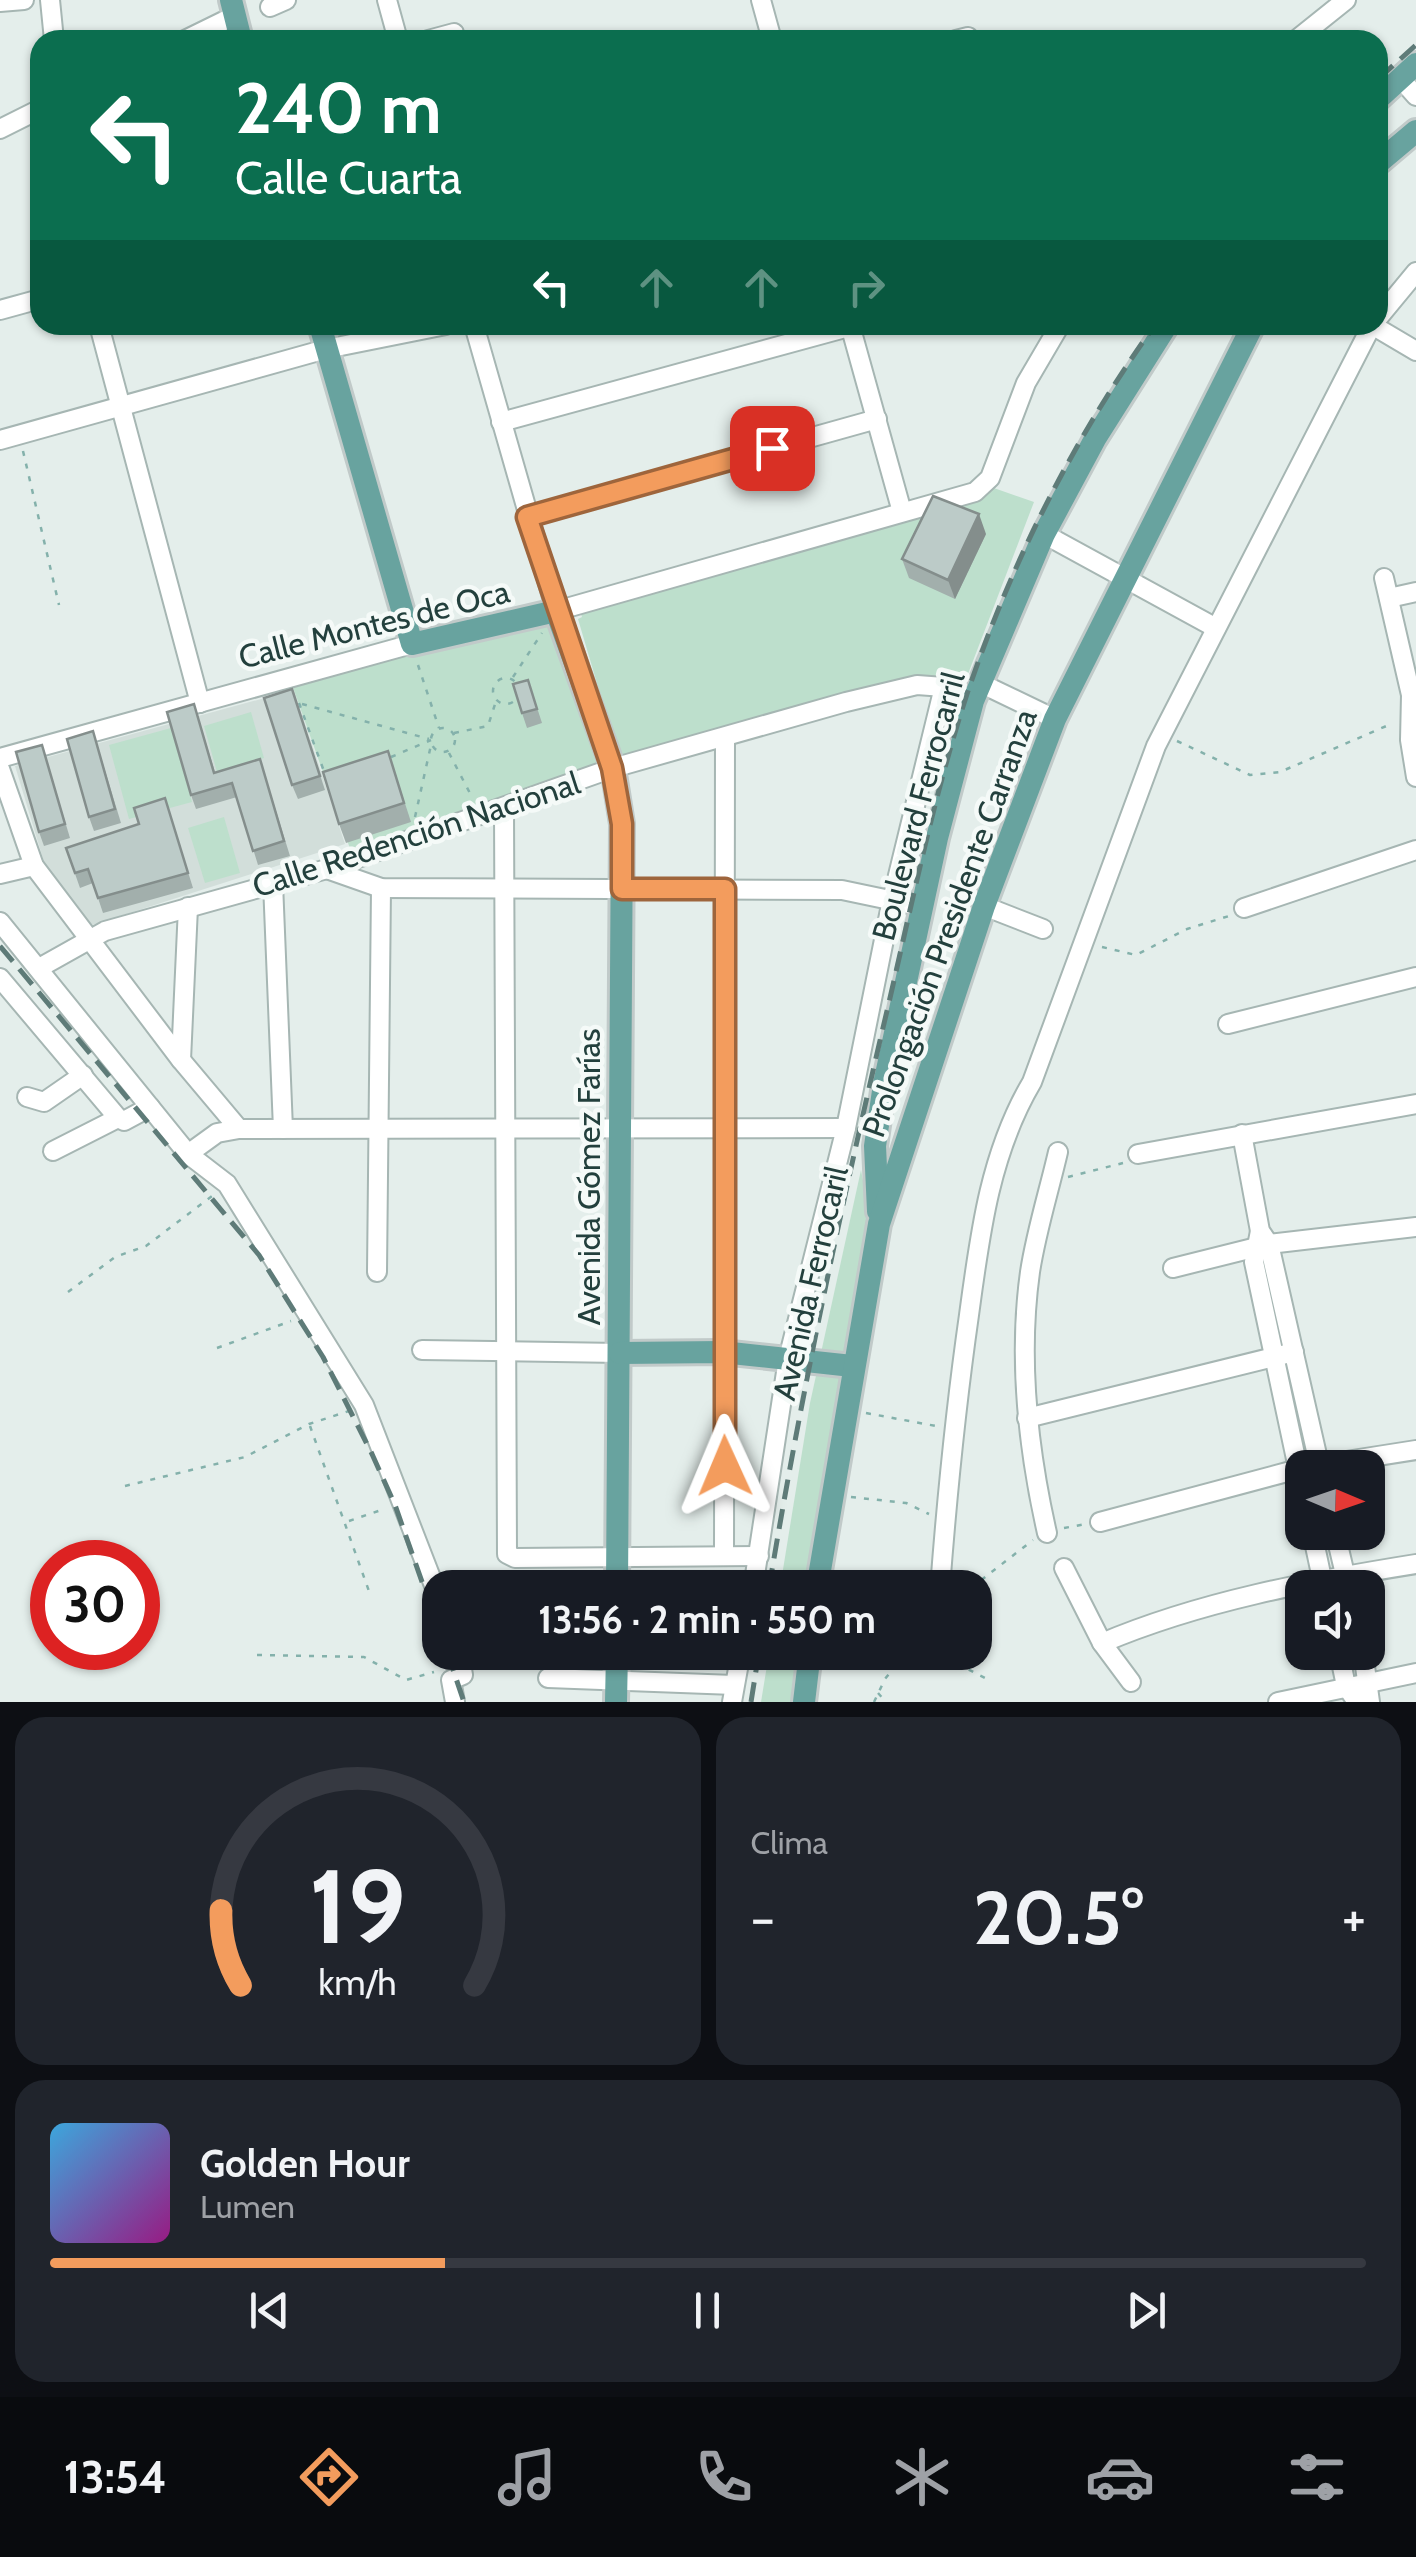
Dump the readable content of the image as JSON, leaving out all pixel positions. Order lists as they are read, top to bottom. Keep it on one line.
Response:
{"streets":{"main road":["Calle Montes de Oca","Boulevard Ferrocarril","Prolongación Presidente Carranza","Avenida Gómez Farías"],"street":["Calle Redención Nacional","Avenida Ferrocaril"]},"crossings":[["Calle Montes de Oca","Avenida Gómez Farías"],["Boulevard Ferrocarril","Calle Redención Nacional"],["Boulevard Ferrocarril","Prolongación Presidente Carranza"],["Calle Redención Nacional","Prolongación Presidente Carranza"],["Calle Redención Nacional","Avenida Gómez Farías"],["Calle Redención Nacional","Avenida Ferrocaril"]],"north":"right","page":{"turn":["240 m","Calle Cuarta"],"limit":"30","trip":"13:56 · 2 min · 550 m","tile":"Clima","heat":["−","20.5°","+"],"song":["Golden Hour","Lumen"],"tabs":"13:54","gauge":["19","km/h"]}}
